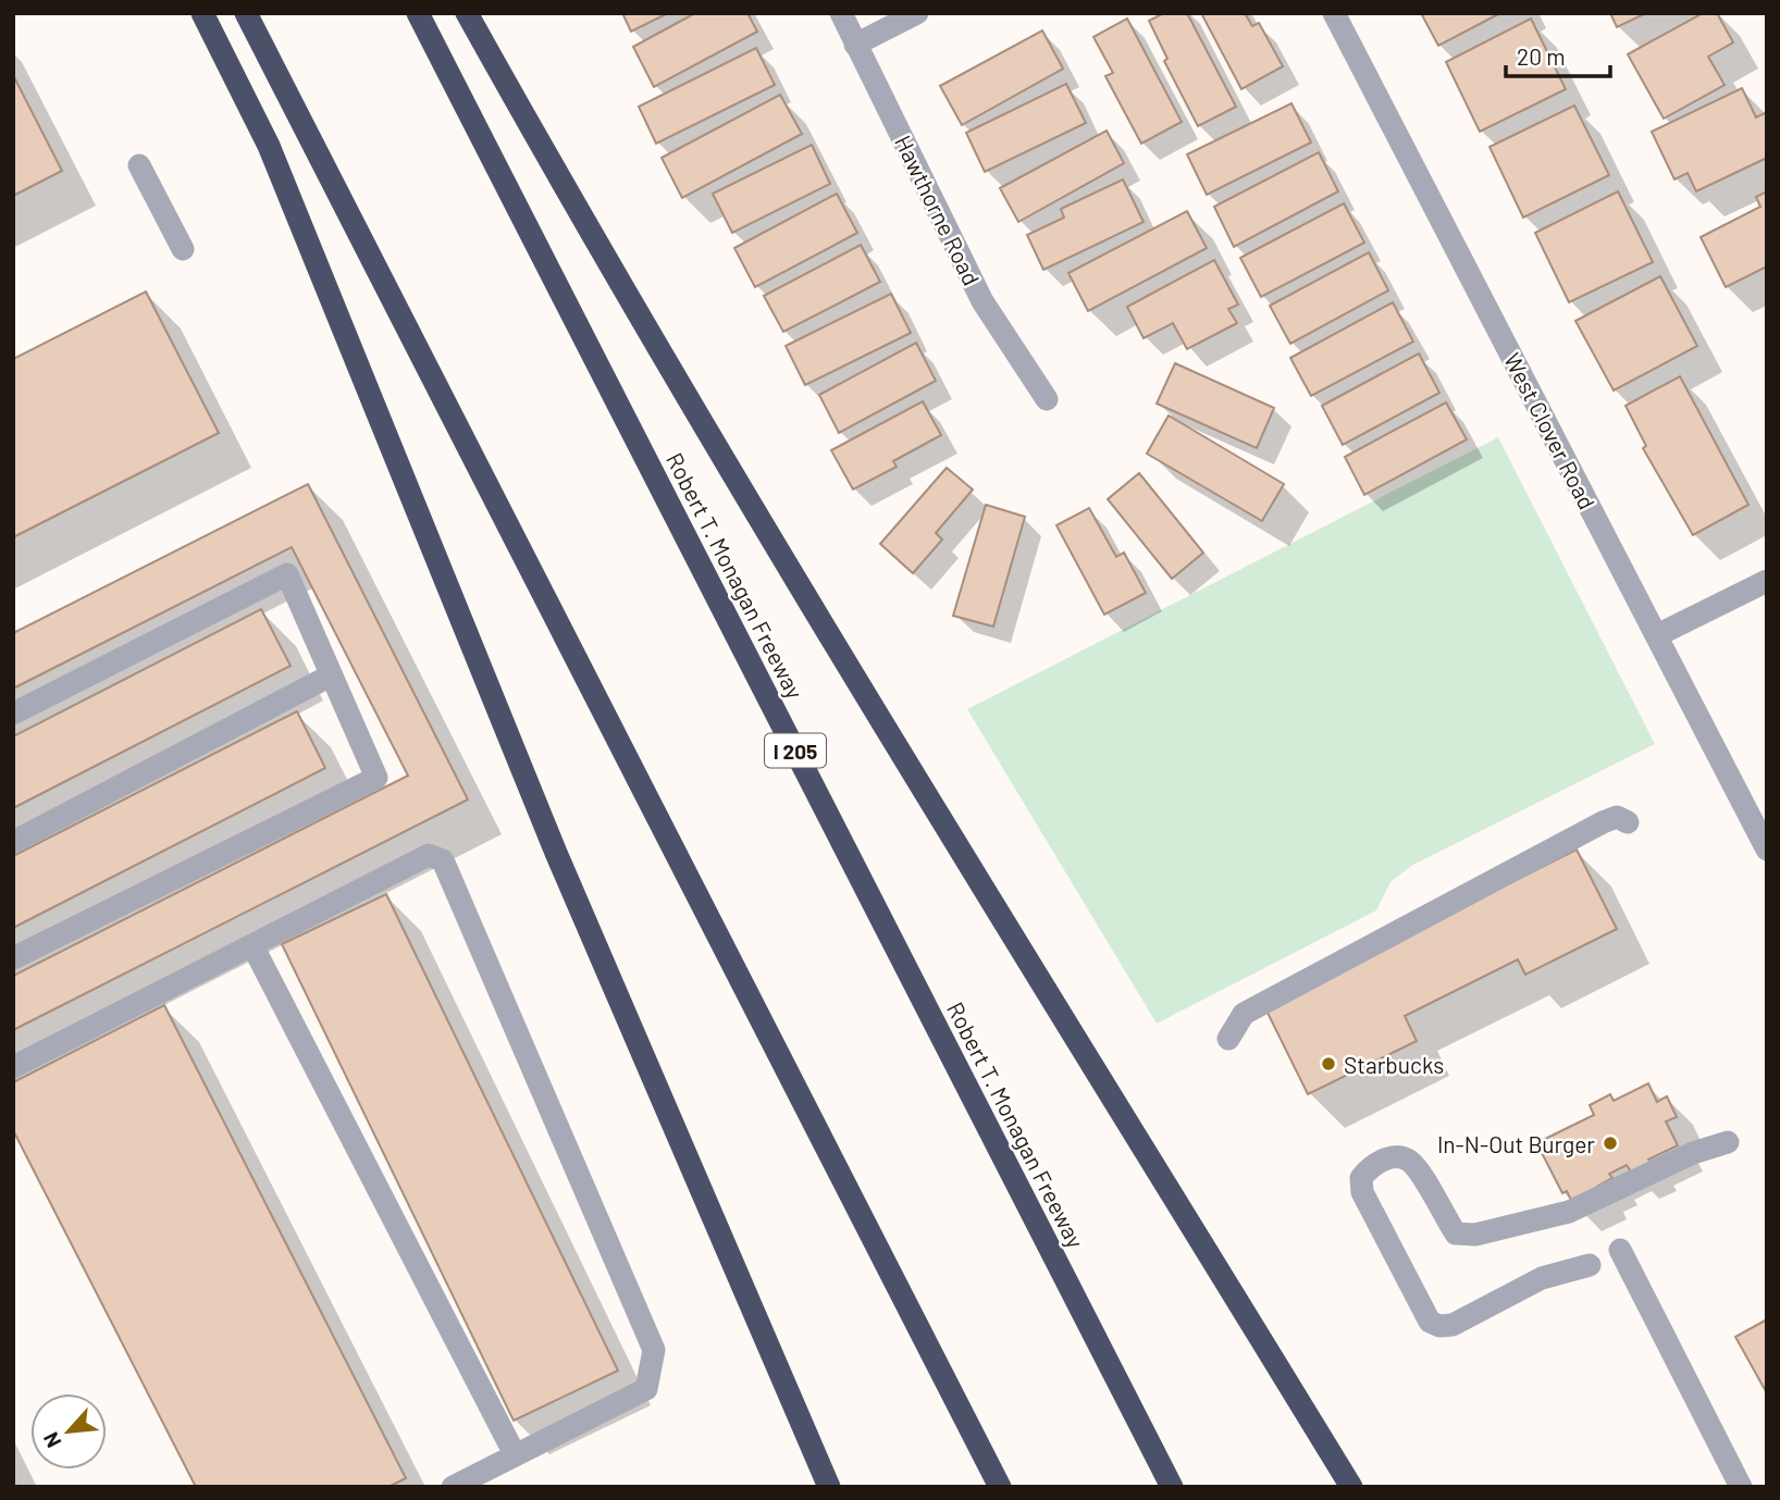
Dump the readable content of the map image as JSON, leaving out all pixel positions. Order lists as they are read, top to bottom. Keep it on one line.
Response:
{"streets":{"highway":["Robert T. Monagan Freeway","I 205"],"street":["Hawthorne Road","West Clover Road"]},"places":["Starbucks","In-N-Out Burger"],"scale_bar":"20 m","north":"bottom left"}
